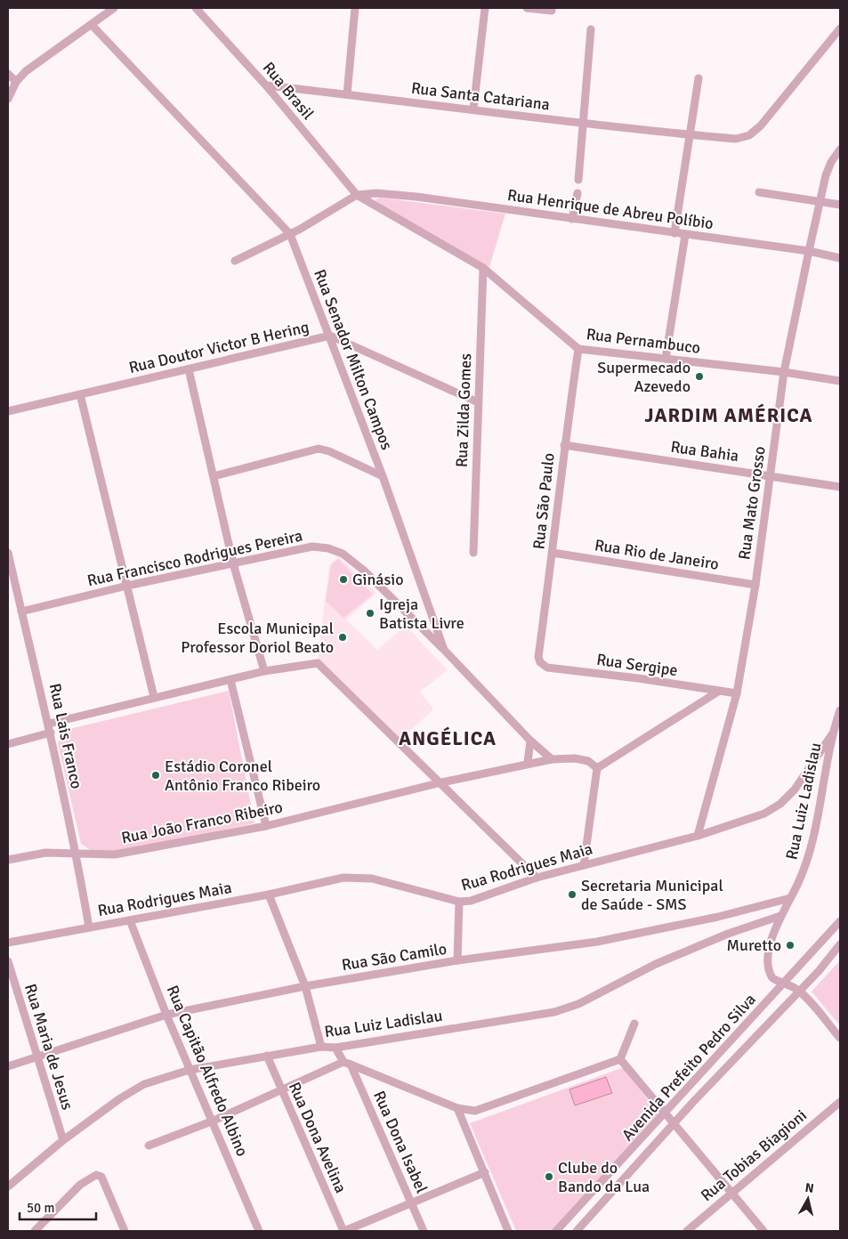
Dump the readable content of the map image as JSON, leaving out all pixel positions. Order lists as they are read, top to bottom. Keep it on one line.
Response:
{"streets":{"street":["Rua Brasil","Rua Santa Catariana","Rua Henrique de Abreu Políbio","Rua Pernambuco","Rua Doutor Victor B Hering","Rua Senador Milton Campos","Rua Zilda Gomes","Rua Bahia","Rua São Paulo","Rua Mato Grosso","Rua Rio de Janeiro","Rua Francisco Rodrigues Pereira","Rua Sergipe","Rua Lais Franco","Rua Luiz Ladislau","Rua João Franco Ribeiro","Rua Rodrigues Maia","Rua São Camilo","Rua Maria de Jesus","Avenida Prefeito Pedro Silva","Rua Capitão Alfredo Albino","Rua Dona Avelina","Rua Dona Isabel","Rua Tobias Biagioni"]},"crossings":[["Rua Brasil","Rua Santa Catariana"],["Rua Brasil","Rua Henrique de Abreu Políbio"],["Rua Brasil","Rua Pernambuco"],["Rua Henrique de Abreu Políbio","Rua Pernambuco"],["Rua Henrique de Abreu Políbio","Rua Mato Grosso"],["Rua Pernambuco","Rua Zilda Gomes"],["Rua Pernambuco","Rua São Paulo"],["Rua Pernambuco","Rua Mato Grosso"],["Rua Doutor Victor B Hering","Rua Senador Milton Campos"],["Rua Doutor Victor B Hering","Rua Zilda Gomes"],["Rua Senador Milton Campos","Rua Francisco Rodrigues Pereira"],["Rua Senador Milton Campos","Rua João Franco Ribeiro"],["Rua Bahia","Rua São Paulo"],["Rua Bahia","Rua Mato Grosso"],["Rua São Paulo","Rua Rio de Janeiro"],["Rua São Paulo","Rua Sergipe"],["Rua Mato Grosso","Rua Rio de Janeiro"],["Rua Mato Grosso","Rua Sergipe"],["Rua Mato Grosso","Rua Rodrigues Maia"],["Rua Francisco Rodrigues Pereira","Rua Lais Franco"],["Rua Lais Franco","Rua João Franco Ribeiro"],["Rua Lais Franco","Rua Rodrigues Maia"],["Rua Luiz Ladislau","Rua Rodrigues Maia"],["Rua Luiz Ladislau","Rua São Camilo"],["Rua Luiz Ladislau","Rua Maria de Jesus"],["Rua Luiz Ladislau","Avenida Prefeito Pedro Silva"],["Rua Luiz Ladislau","Rua Capitão Alfredo Albino"],["Rua Luiz Ladislau","Rua Dona Avelina"],["Rua Luiz Ladislau","Rua Dona Isabel"],["Rua Rodrigues Maia","Rua Capitão Alfredo Albino"],["Rua São Camilo","Rua Maria de Jesus"],["Rua São Camilo","Rua Capitão Alfredo Albino"]],"districts":["JARDIM AMÉRICA","ANGÉLICA"],"places":["Supermecado Azevedo","Ginásio","Igreja Batista Livre","Escola Municipal Professor Doriol Beato","Estádio Coronel Antônio Franco Ribeiro","Secretaria Municipal de Saúde - SMS","Muretto","Clube do Bando da Lua"],"scale_bar":"50 m","north":"top"}
